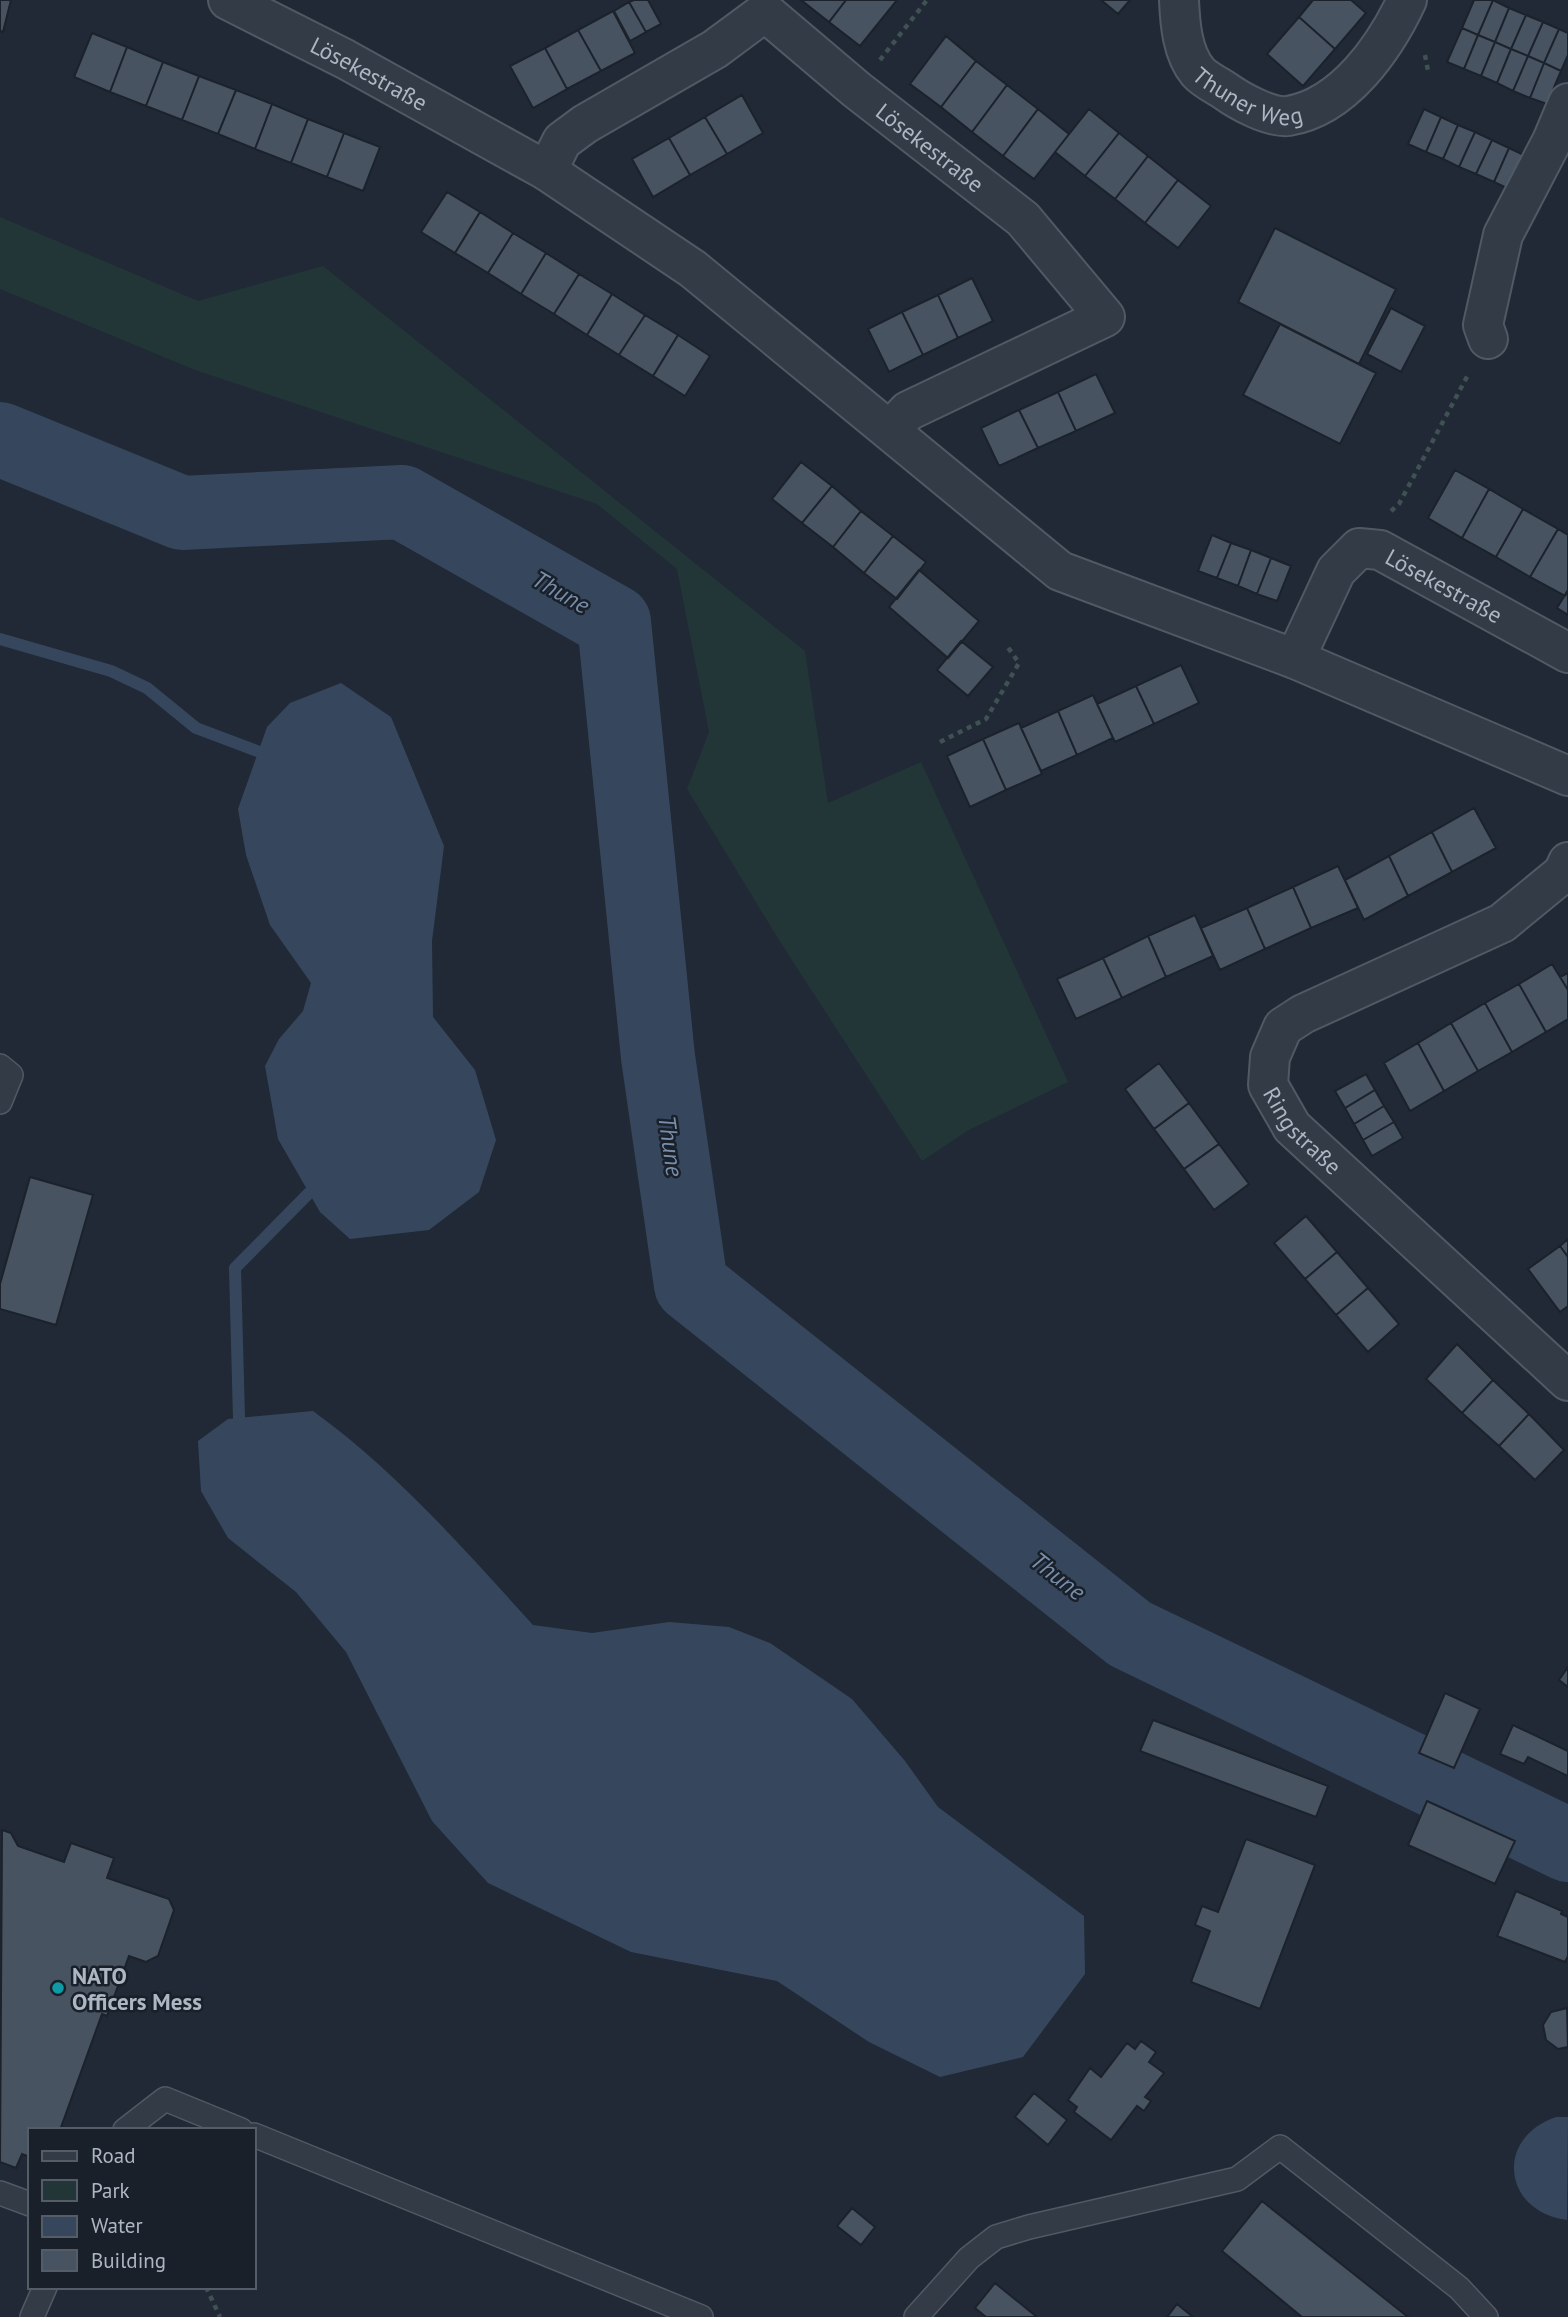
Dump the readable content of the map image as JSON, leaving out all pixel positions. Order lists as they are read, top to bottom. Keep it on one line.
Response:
{"streets":{"street":["Lösekestraße","Thuner Weg","Ringstraße"]},"water":["Thune"],"places":["NATO Officers Mess"],"legend":["Road","Park","Water","Building"]}
